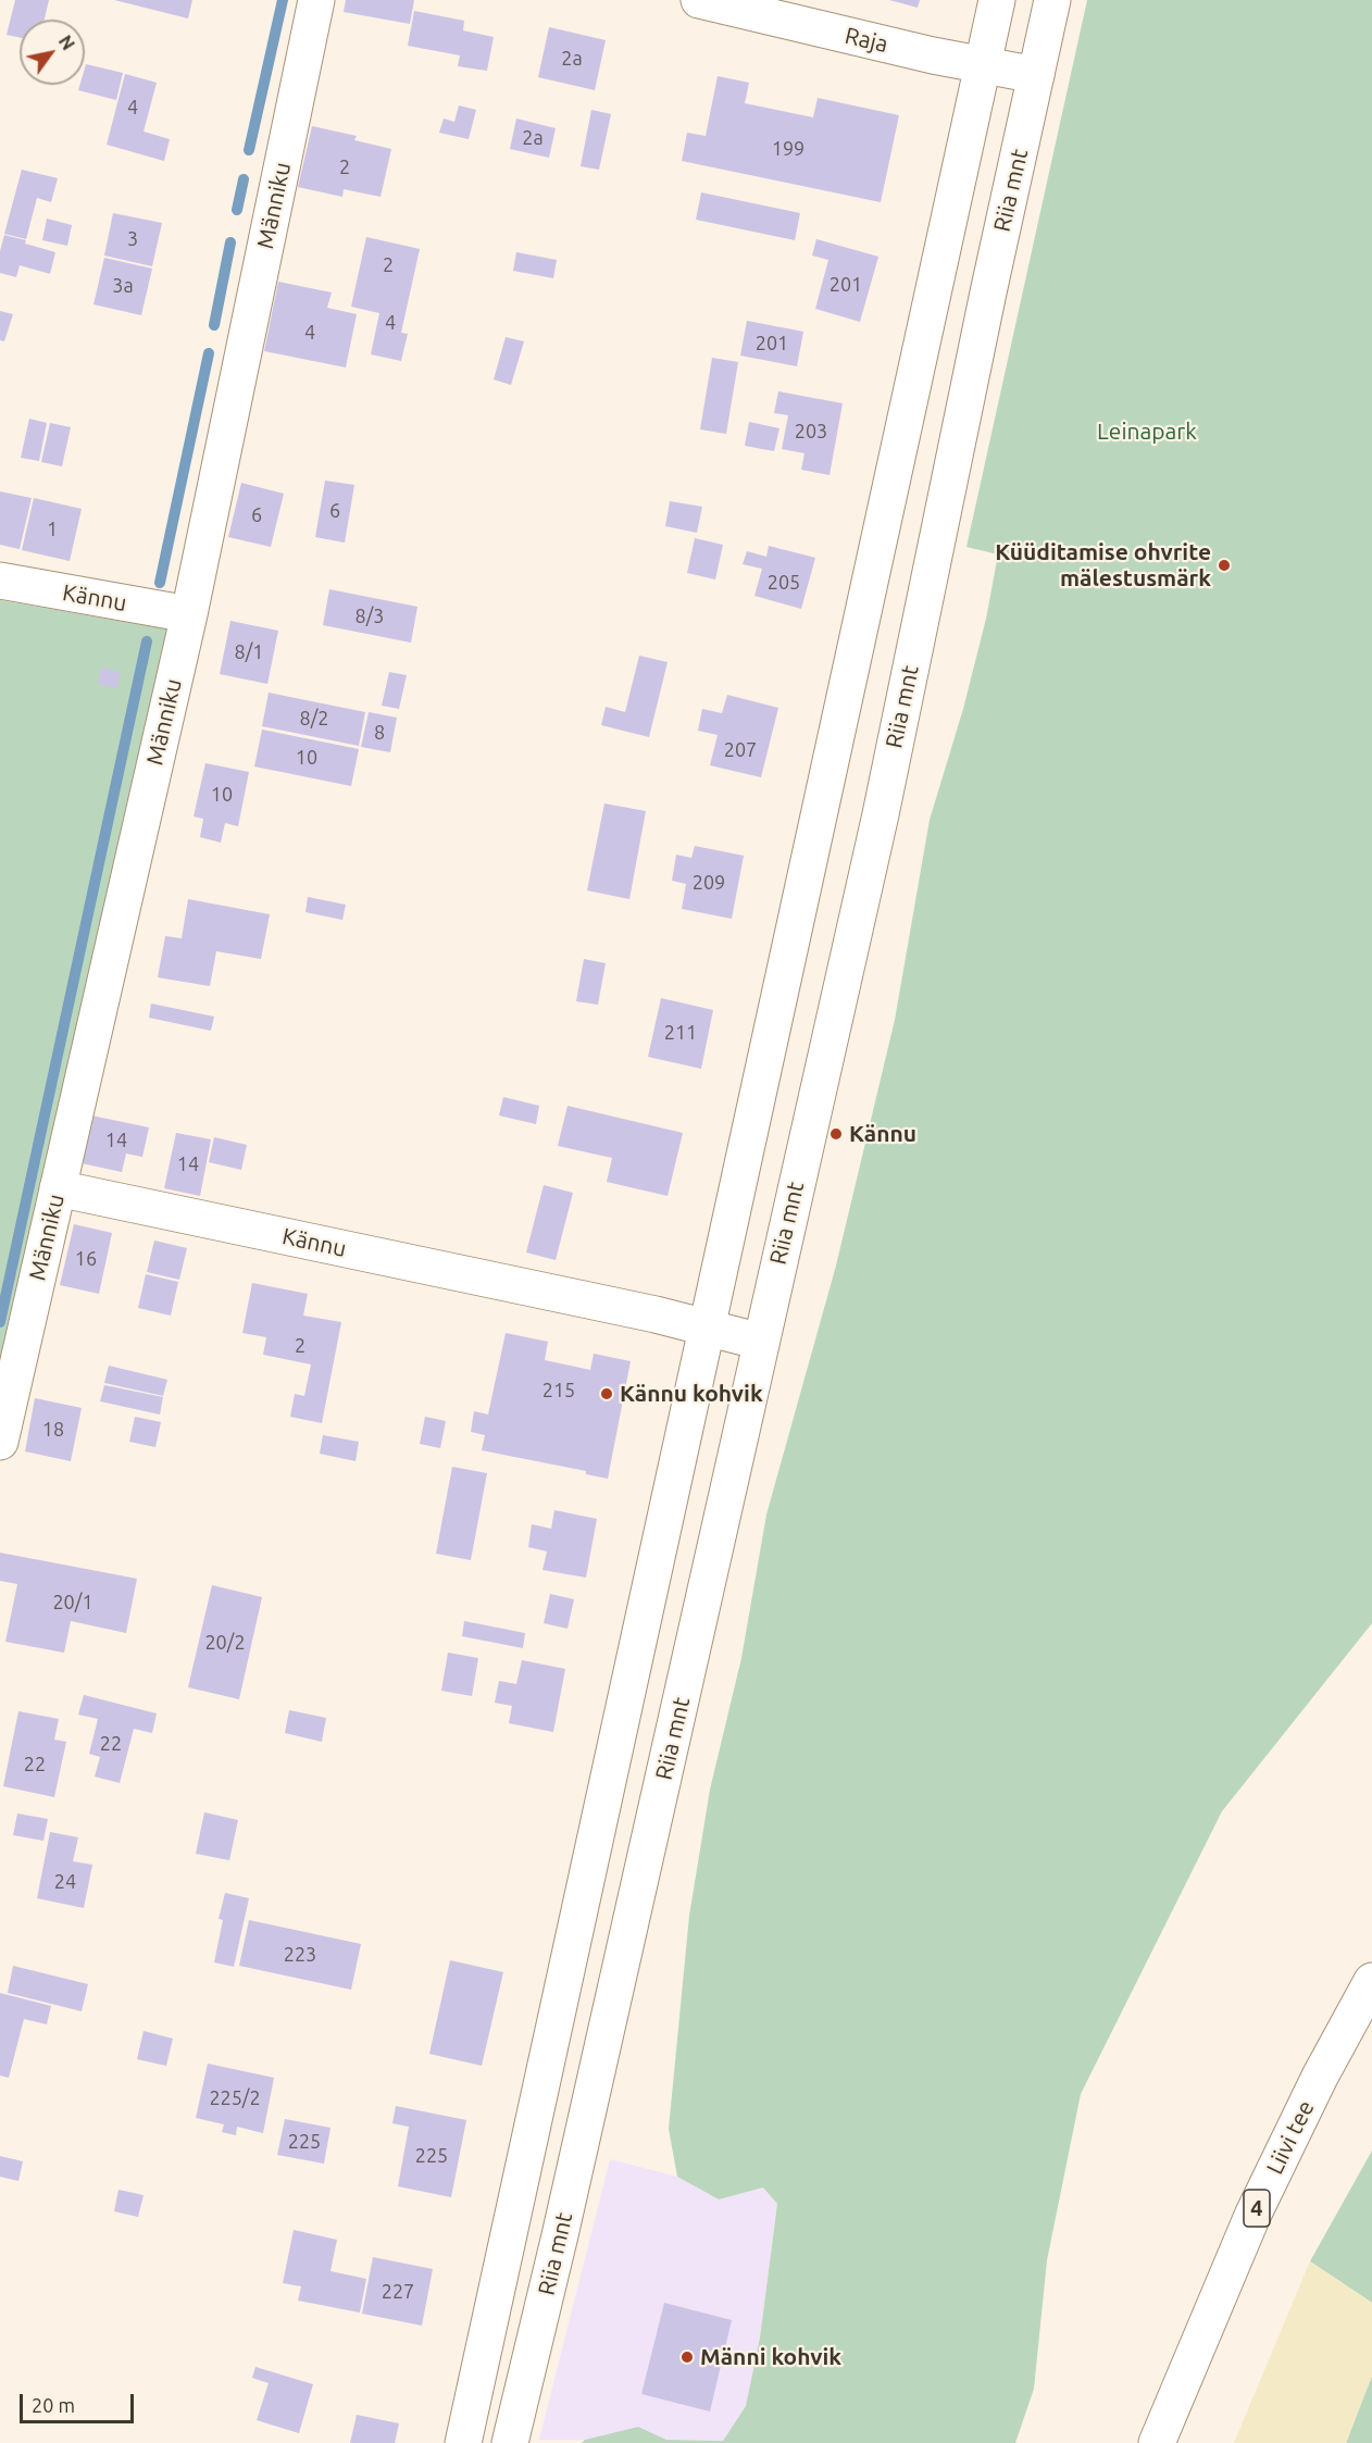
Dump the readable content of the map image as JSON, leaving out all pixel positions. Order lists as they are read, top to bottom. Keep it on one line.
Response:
{"streets":{"main road":["Raja","Riia mnt","Männiku","Kännu","Liivi tee","4"]},"crossings":[["Raja","Riia mnt"],["Riia mnt","Kännu"],["Männiku","Kännu"]],"parks":["Leinapark"],"places":["Küüditamise ohvrite mälestusmärk","Kännu","Kännu kohvik","Männi kohvik"],"house_numbers":["2a","4","2a","199","2","3","2","201","3a","4","4","201","203","6","6","1","205","8/3","8/1","8/2","8","207","10","10","209","211","14","14","16","2","215","18","20/1","20/2","22","22","24","223","225/2","225","225","227"],"scale_bar":"20 m","north":"top right"}
